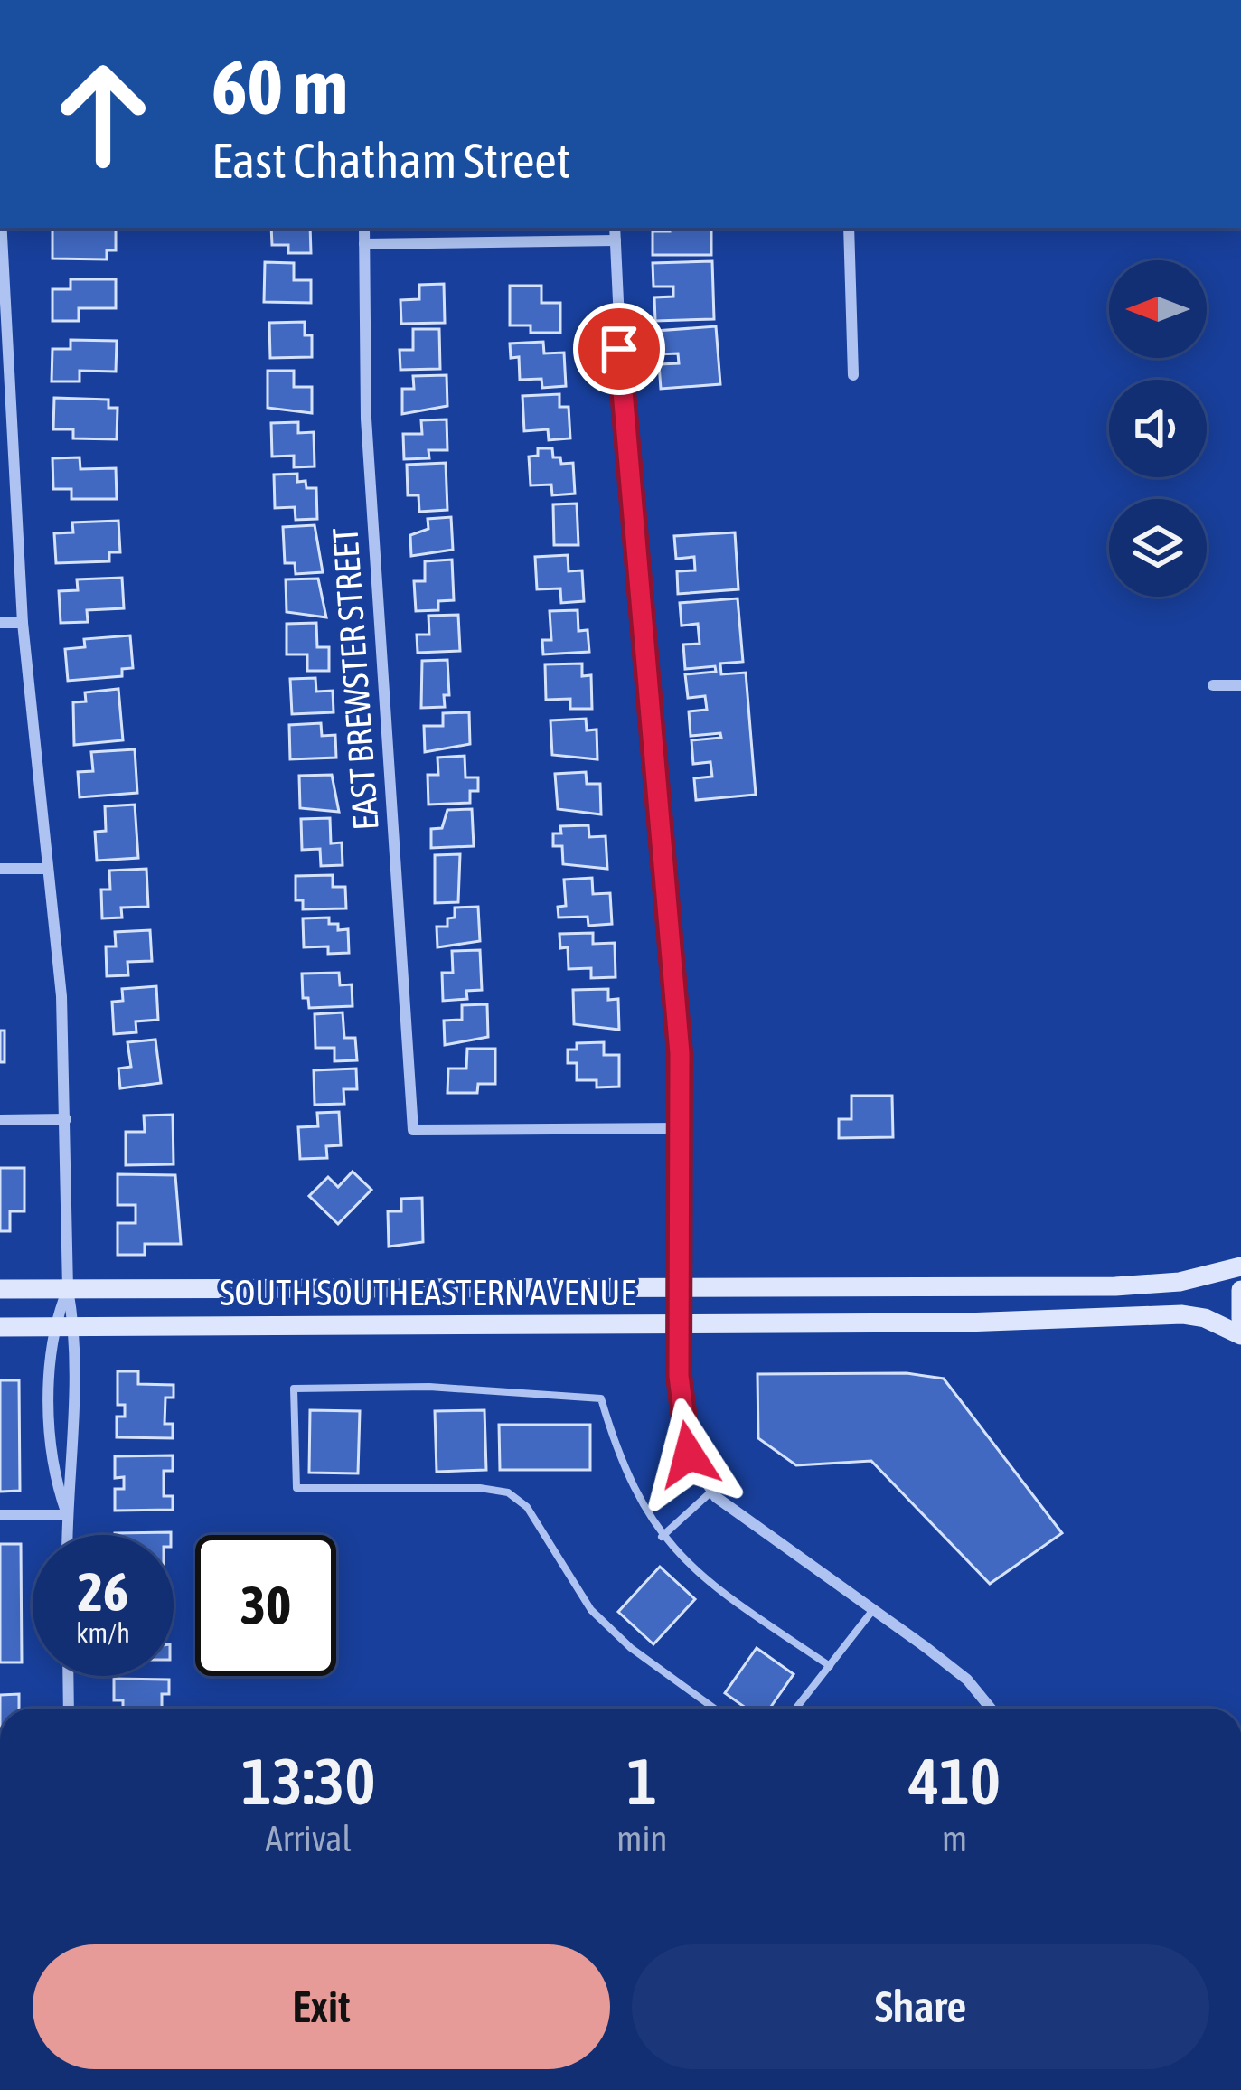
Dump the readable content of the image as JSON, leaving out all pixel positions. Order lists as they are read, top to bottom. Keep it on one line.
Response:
{"streets":{"main road":["SOUTH SOUTHEASTERN AVENUE"],"street":["EAST BREWSTER STREET"]},"north":"left","page":{"turn":["60 m","East Chatham Street"],"speed":"26 km/h","limit":"30","eta":["13:30","Arrival","1","min","410","m"],"buttons":["Exit","Share"]}}
